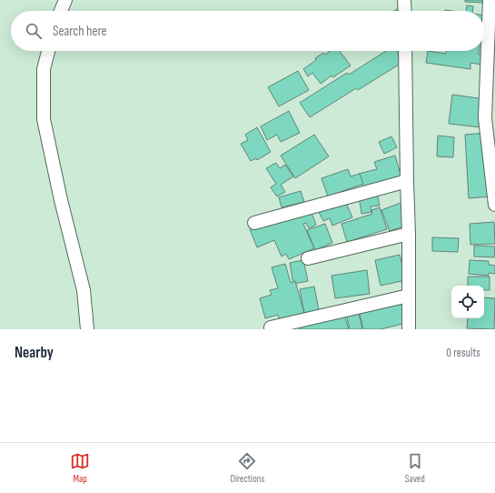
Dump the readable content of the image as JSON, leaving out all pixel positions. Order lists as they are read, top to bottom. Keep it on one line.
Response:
{"page":{"search":"Search here","heading":["Nearby","0 results"],"nav":["Map","Directions","Saved"]}}
